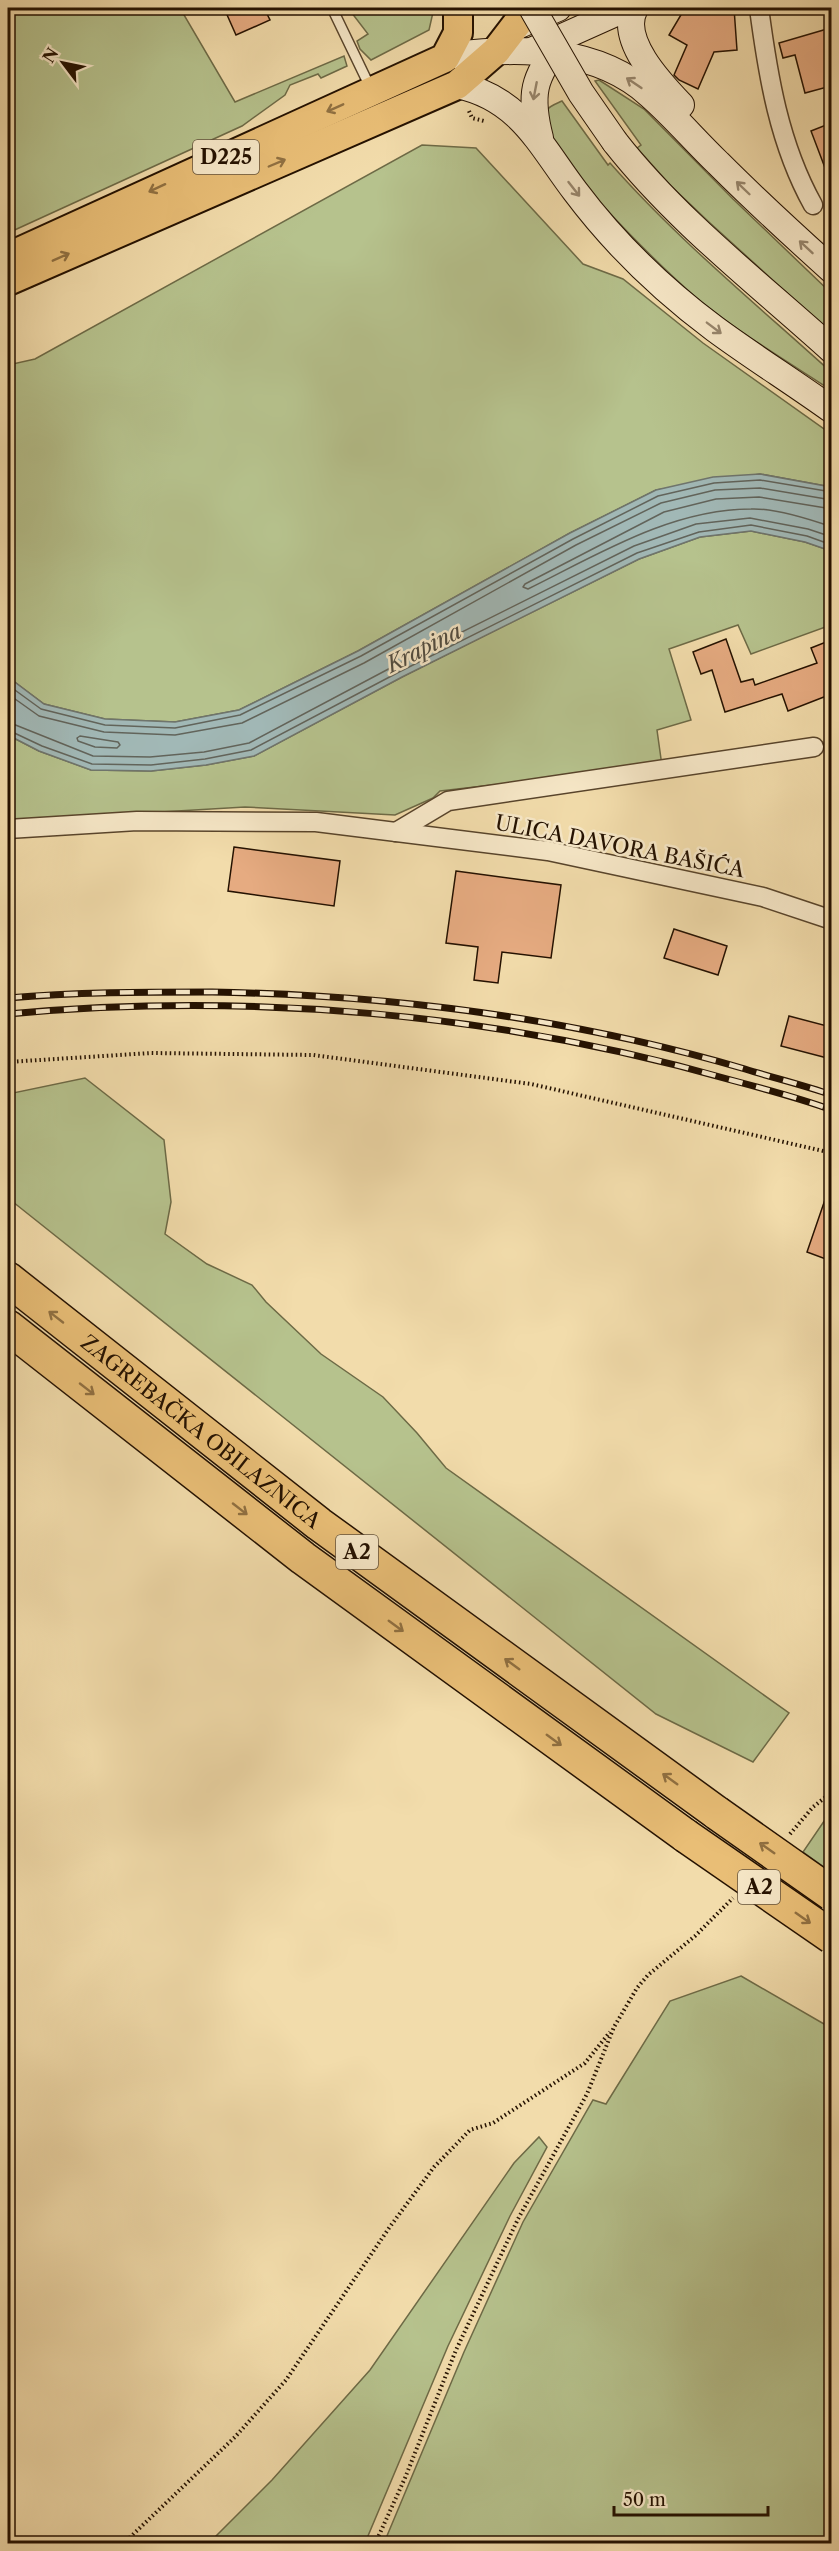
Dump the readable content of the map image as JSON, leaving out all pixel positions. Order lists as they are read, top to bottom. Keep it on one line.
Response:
{"streets":{"highway":["ZAGREBAČKA OBILAZNICA","A2"],"main road":["D225"],"street":["ULICA DAVORA BAŠIĆA"]},"water":["Krapina"],"scale_bar":"50 m","north":"top left"}
